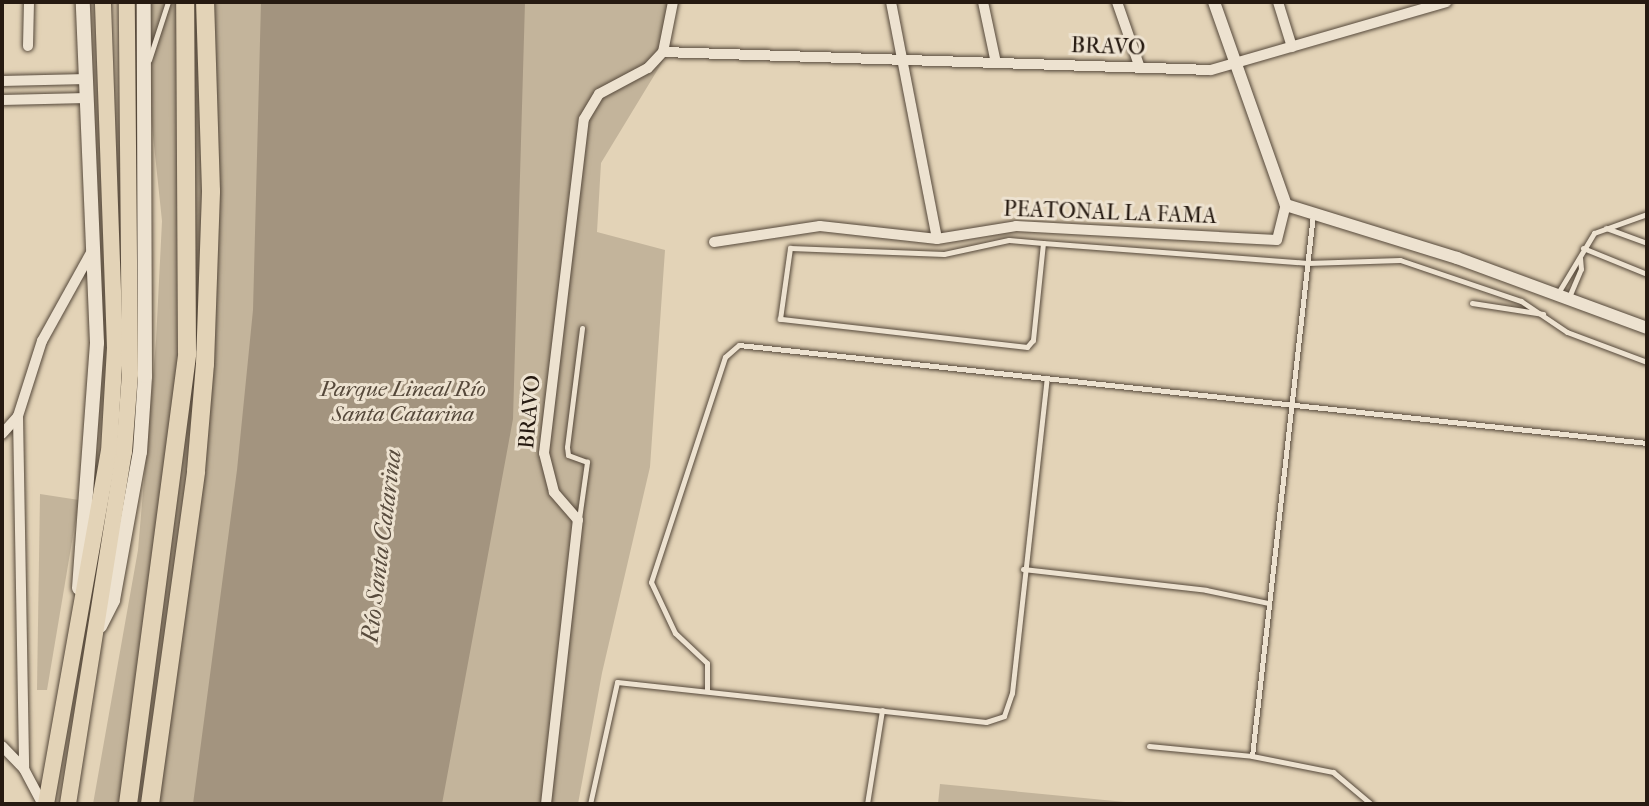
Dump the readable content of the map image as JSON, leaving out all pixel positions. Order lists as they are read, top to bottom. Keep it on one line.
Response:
{"streets":{"street":["BRAVO","PEATONAL LA FAMA"]},"water":["Río Santa Catarina"],"parks":["Parque Lineal Río Santa Catarina"]}
